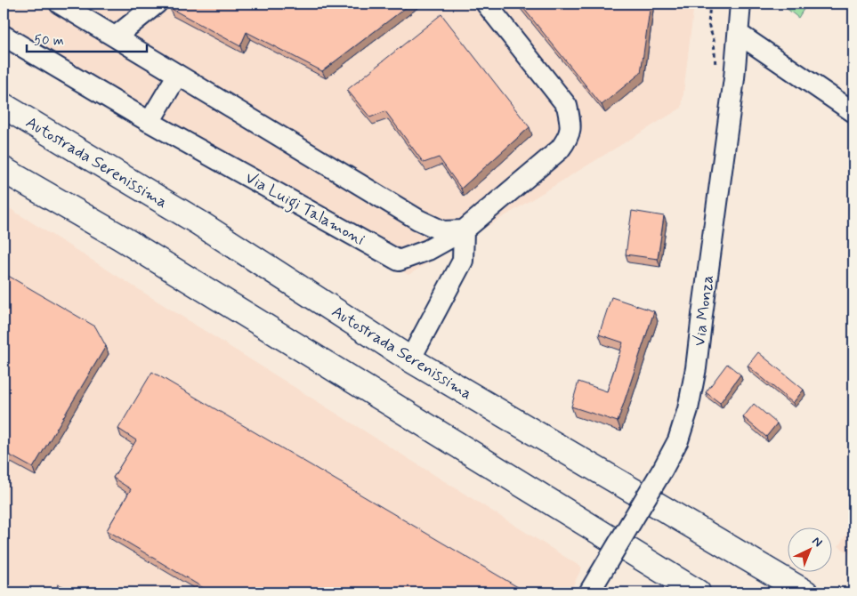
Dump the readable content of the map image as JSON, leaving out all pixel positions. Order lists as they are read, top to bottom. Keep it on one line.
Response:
{"streets":{"highway":["Autostrada Serenissima"],"street":["Via Luigi Talamoni","Via Monza"]},"scale_bar":"50 m","north":"top right"}
